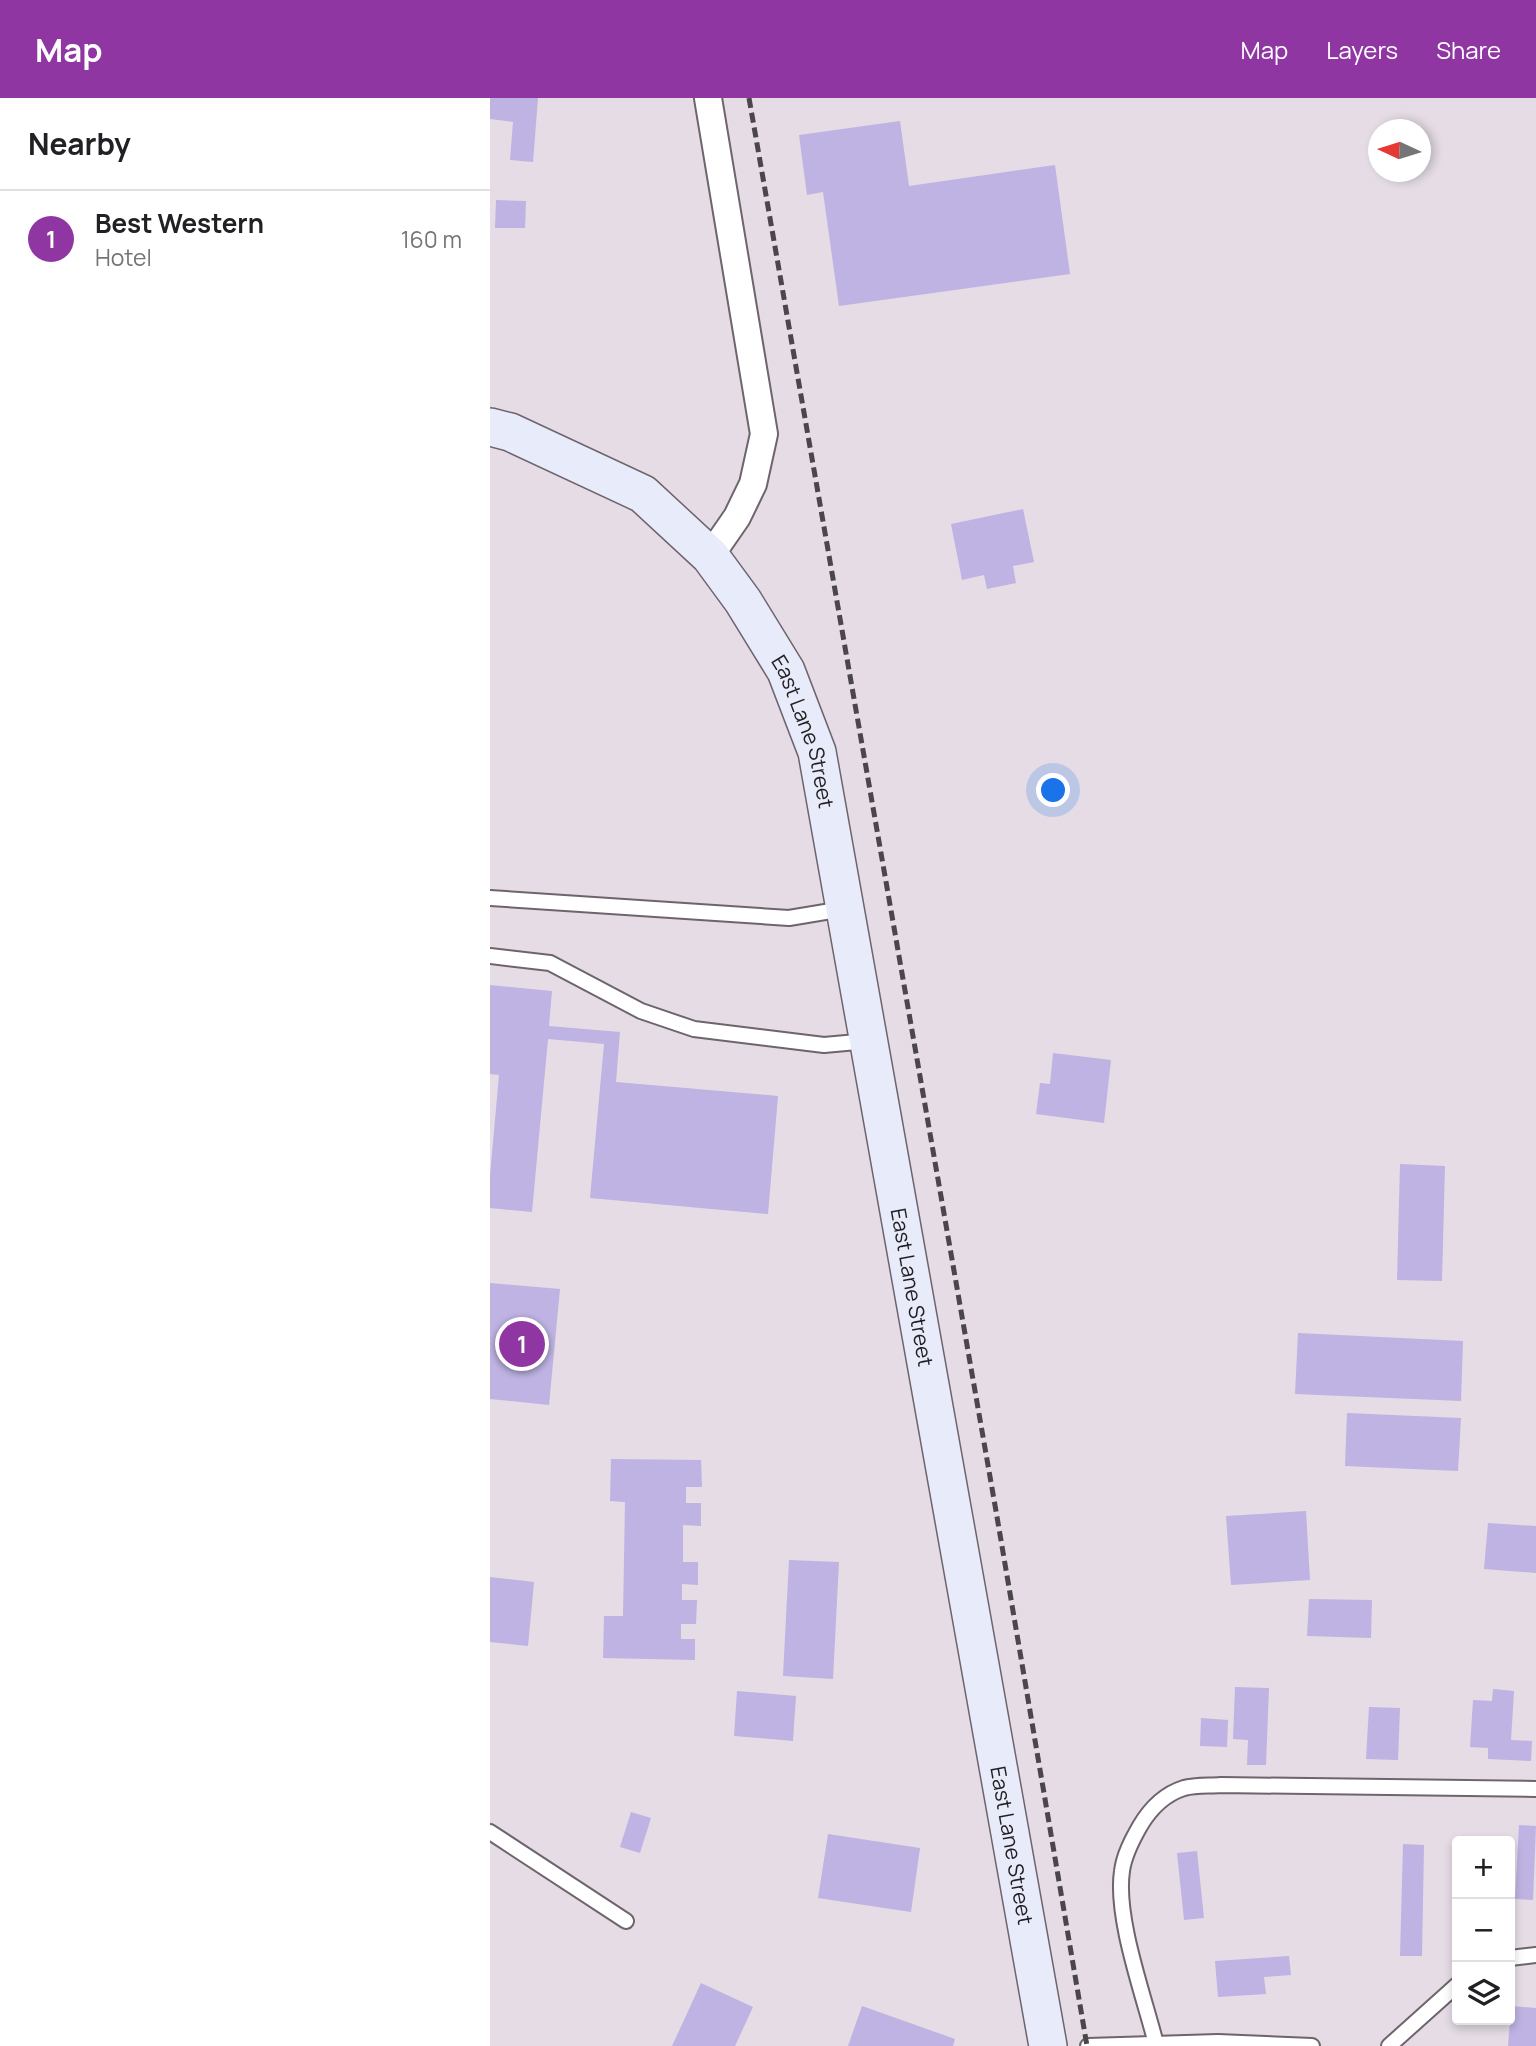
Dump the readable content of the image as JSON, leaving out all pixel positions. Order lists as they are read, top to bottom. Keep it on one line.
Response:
{"streets":{"street":["East Lane Street"]},"north":"left","page":{"header":"Map","nav":["Map","Layers","Share"],"heading":"Nearby","list":[{"mark":"1","name":"Best Western","note":"Hotel","value":"160 m"}],"pins":"1","map_buttons":["+","−"]}}
